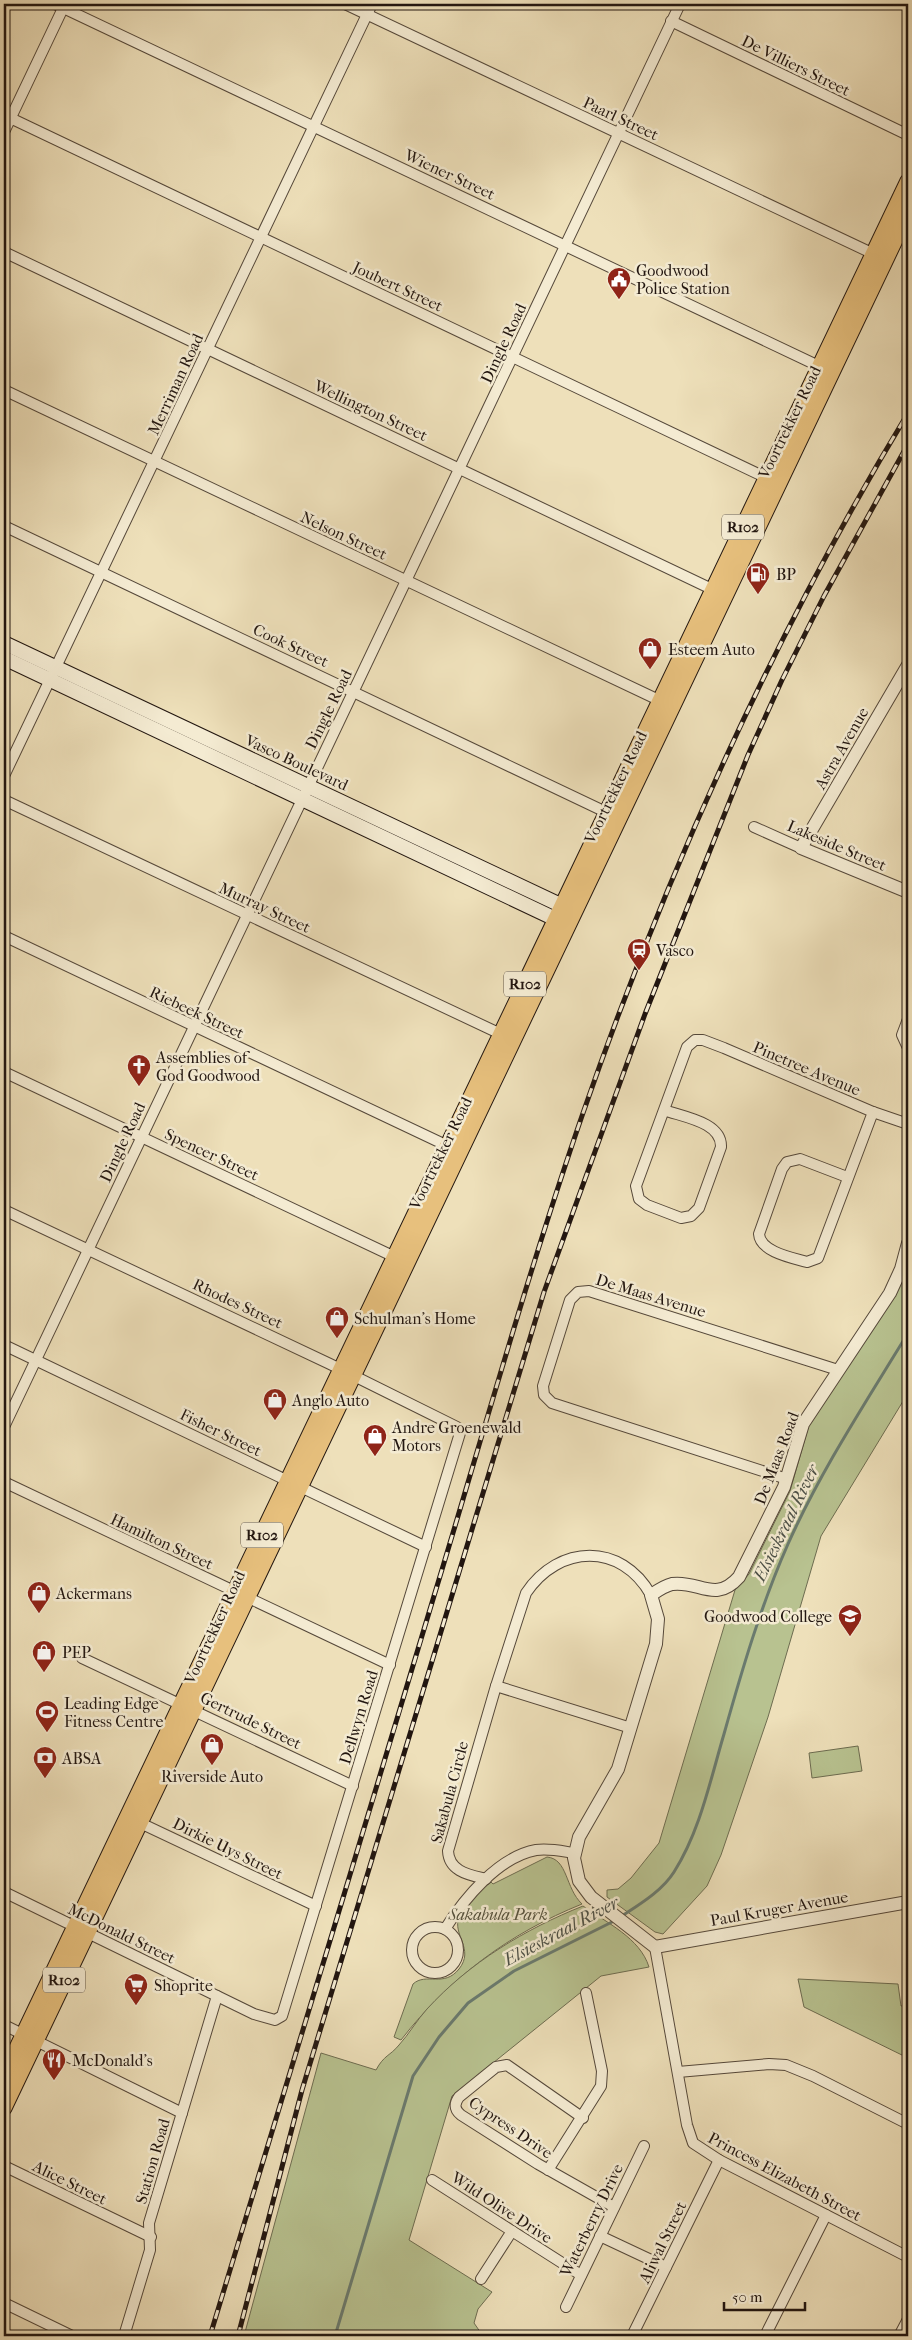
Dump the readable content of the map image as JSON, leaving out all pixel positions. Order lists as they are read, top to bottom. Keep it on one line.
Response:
{"streets":{"main road":["Voortrekker Road","R102","Vasco Boulevard"],"street":["De Villiers Street","Paarl Street","Wiener Street","Joubert Street","Dingle Road","Merriman Road","Wellington Street","Nelson Street","Cook Street","Astra Avenue","Lakeside Street","Murray Street","Riebeek Street","Pinetree Avenue","Spencer Street","De Maas Avenue","Rhodes Street","Fisher Street","De Maas Road","Hamilton Street","Dellwyn Road","Gertrude Street","Sakabula Circle","Dirkie Uys Street","Paul Kruger Avenue","McDonald Street","Cypress Drive","Station Road","Princess Elizabeth Street","Alice Street","Wild Olive Drive","Waterberry Drive","Aliwal Street"]},"crossings":[["De Villiers Street","Dingle Road"],["Paarl Street","Dingle Road"],["Paarl Street","Merriman Road"],["Paarl Street","Voortrekker Road"],["Wiener Street","Dingle Road"],["Wiener Street","Merriman Road"],["Wiener Street","Voortrekker Road"],["Joubert Street","Dingle Road"],["Joubert Street","Merriman Road"],["Joubert Street","Voortrekker Road"],["Dingle Road","Wellington Street"],["Dingle Road","Nelson Street"],["Dingle Road","Cook Street"],["Dingle Road","Vasco Boulevard"],["Dingle Road","Murray Street"],["Dingle Road","Riebeek Street"],["Dingle Road","Spencer Street"],["Dingle Road","Rhodes Street"],["Dingle Road","Fisher Street"],["Merriman Road","Wellington Street"],["Merriman Road","Nelson Street"],["Merriman Road","Cook Street"],["Merriman Road","Vasco Boulevard"],["Wellington Street","Voortrekker Road"],["Voortrekker Road","Nelson Street"],["Voortrekker Road","Cook Street"],["Voortrekker Road","Vasco Boulevard"],["Voortrekker Road","Murray Street"],["Voortrekker Road","Riebeek Street"],["Voortrekker Road","Spencer Street"],["Voortrekker Road","Rhodes Street"],["Voortrekker Road","Fisher Street"],["Voortrekker Road","Hamilton Street"],["Voortrekker Road","Gertrude Street"],["Voortrekker Road","Dirkie Uys Street"],["Voortrekker Road","McDonald Street"],["Astra Avenue","Lakeside Street"],["De Maas Avenue","De Maas Road"],["Rhodes Street","Dellwyn Road"],["Fisher Street","Dellwyn Road"],["De Maas Road","Sakabula Circle"],["Hamilton Street","Dellwyn Road"],["Dellwyn Road","Gertrude Street"],["Dellwyn Road","Dirkie Uys Street"],["Dellwyn Road","McDonald Street"],["Sakabula Circle","Paul Kruger Avenue"],["Sakabula Circle","Princess Elizabeth Street"],["Paul Kruger Avenue","Princess Elizabeth Street"],["McDonald Street","Station Road"],["Cypress Drive","Waterberry Drive"],["Station Road","Alice Street"],["Princess Elizabeth Street","Aliwal Street"],["Wild Olive Drive","Waterberry Drive"]],"water":["Elsieskraal River"],"parks":["Sakabula Park"],"places":{"public building":["Goodwood Police Station"],"fuel station":["BP"],"shop":["Esteem Auto","Schulman's Home","Anglo Auto","Andre Groenewald Motors","Ackermans","PEP","Riverside Auto"],"station":["Vasco"],"church":["Assemblies of God Goodwood"],"school or university":["Goodwood College"],"sports":["Leading Edge Fitness Centre"],"bank":["ABSA"],"supermarket":["Shoprite"],"restaurant":["McDonald's"]},"scale_bar":"50 m"}
